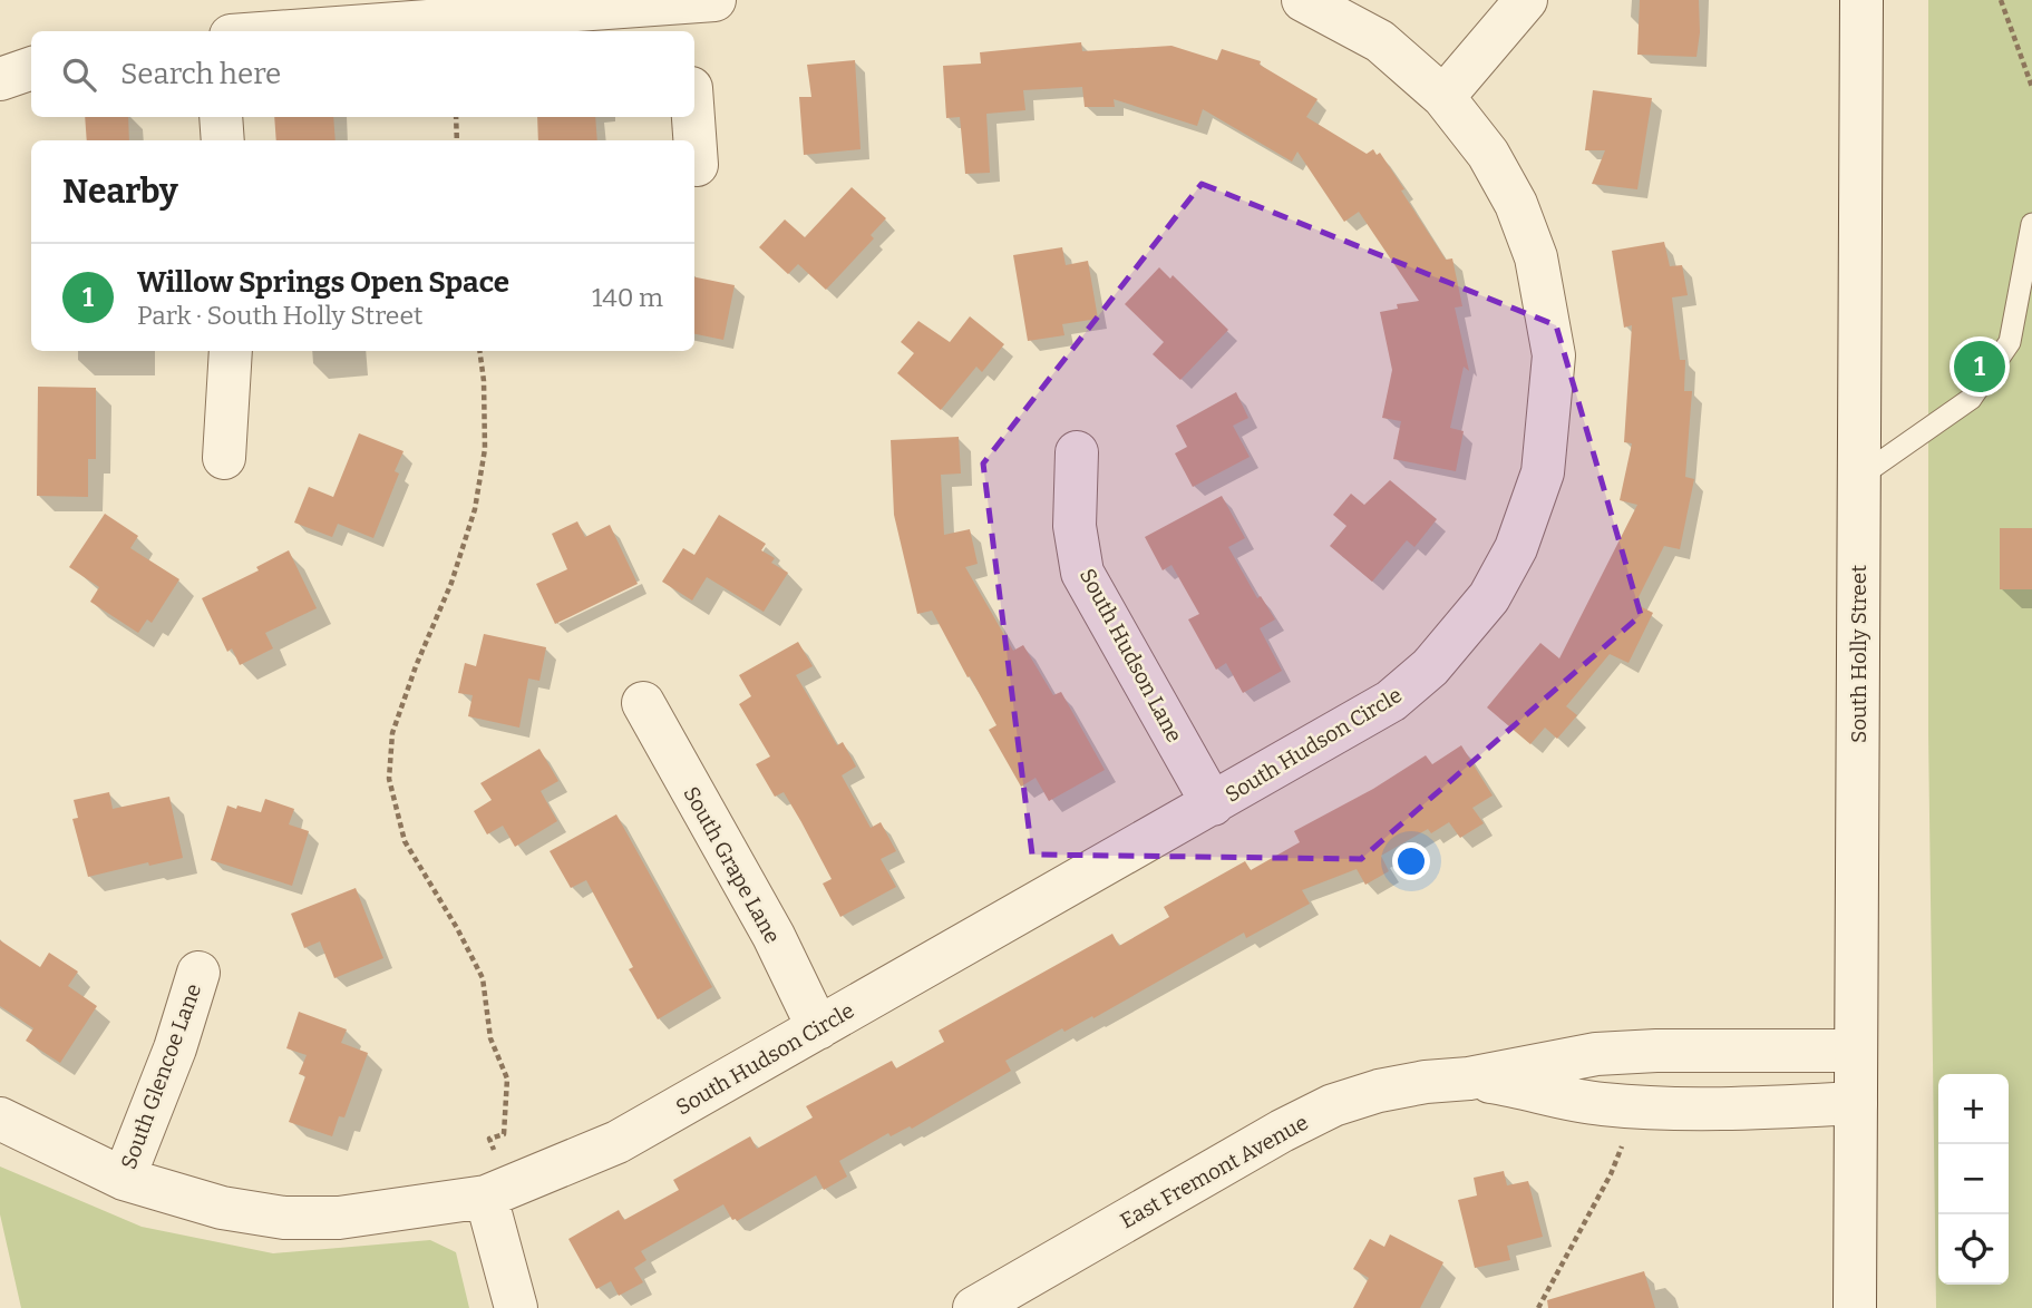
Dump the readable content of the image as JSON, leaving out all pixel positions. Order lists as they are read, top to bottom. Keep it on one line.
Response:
{"streets":{"street":["South Holly Street","South Hudson Lane","South Hudson Circle","South Grape Lane","South Glencoe Lane","East Fremont Avenue"]},"crossings":[["South Holly Street","East Fremont Avenue"],["South Hudson Lane","South Hudson Circle"],["South Hudson Circle","South Grape Lane"],["South Hudson Circle","South Glencoe Lane"]],"page":{"search":"Search here","heading":"Nearby","list":[{"mark":"1","name":"Willow Springs Open Space","note":"Park · South Holly Street","value":"140 m"}],"pins":"1","map_buttons":["+","−"]}}
